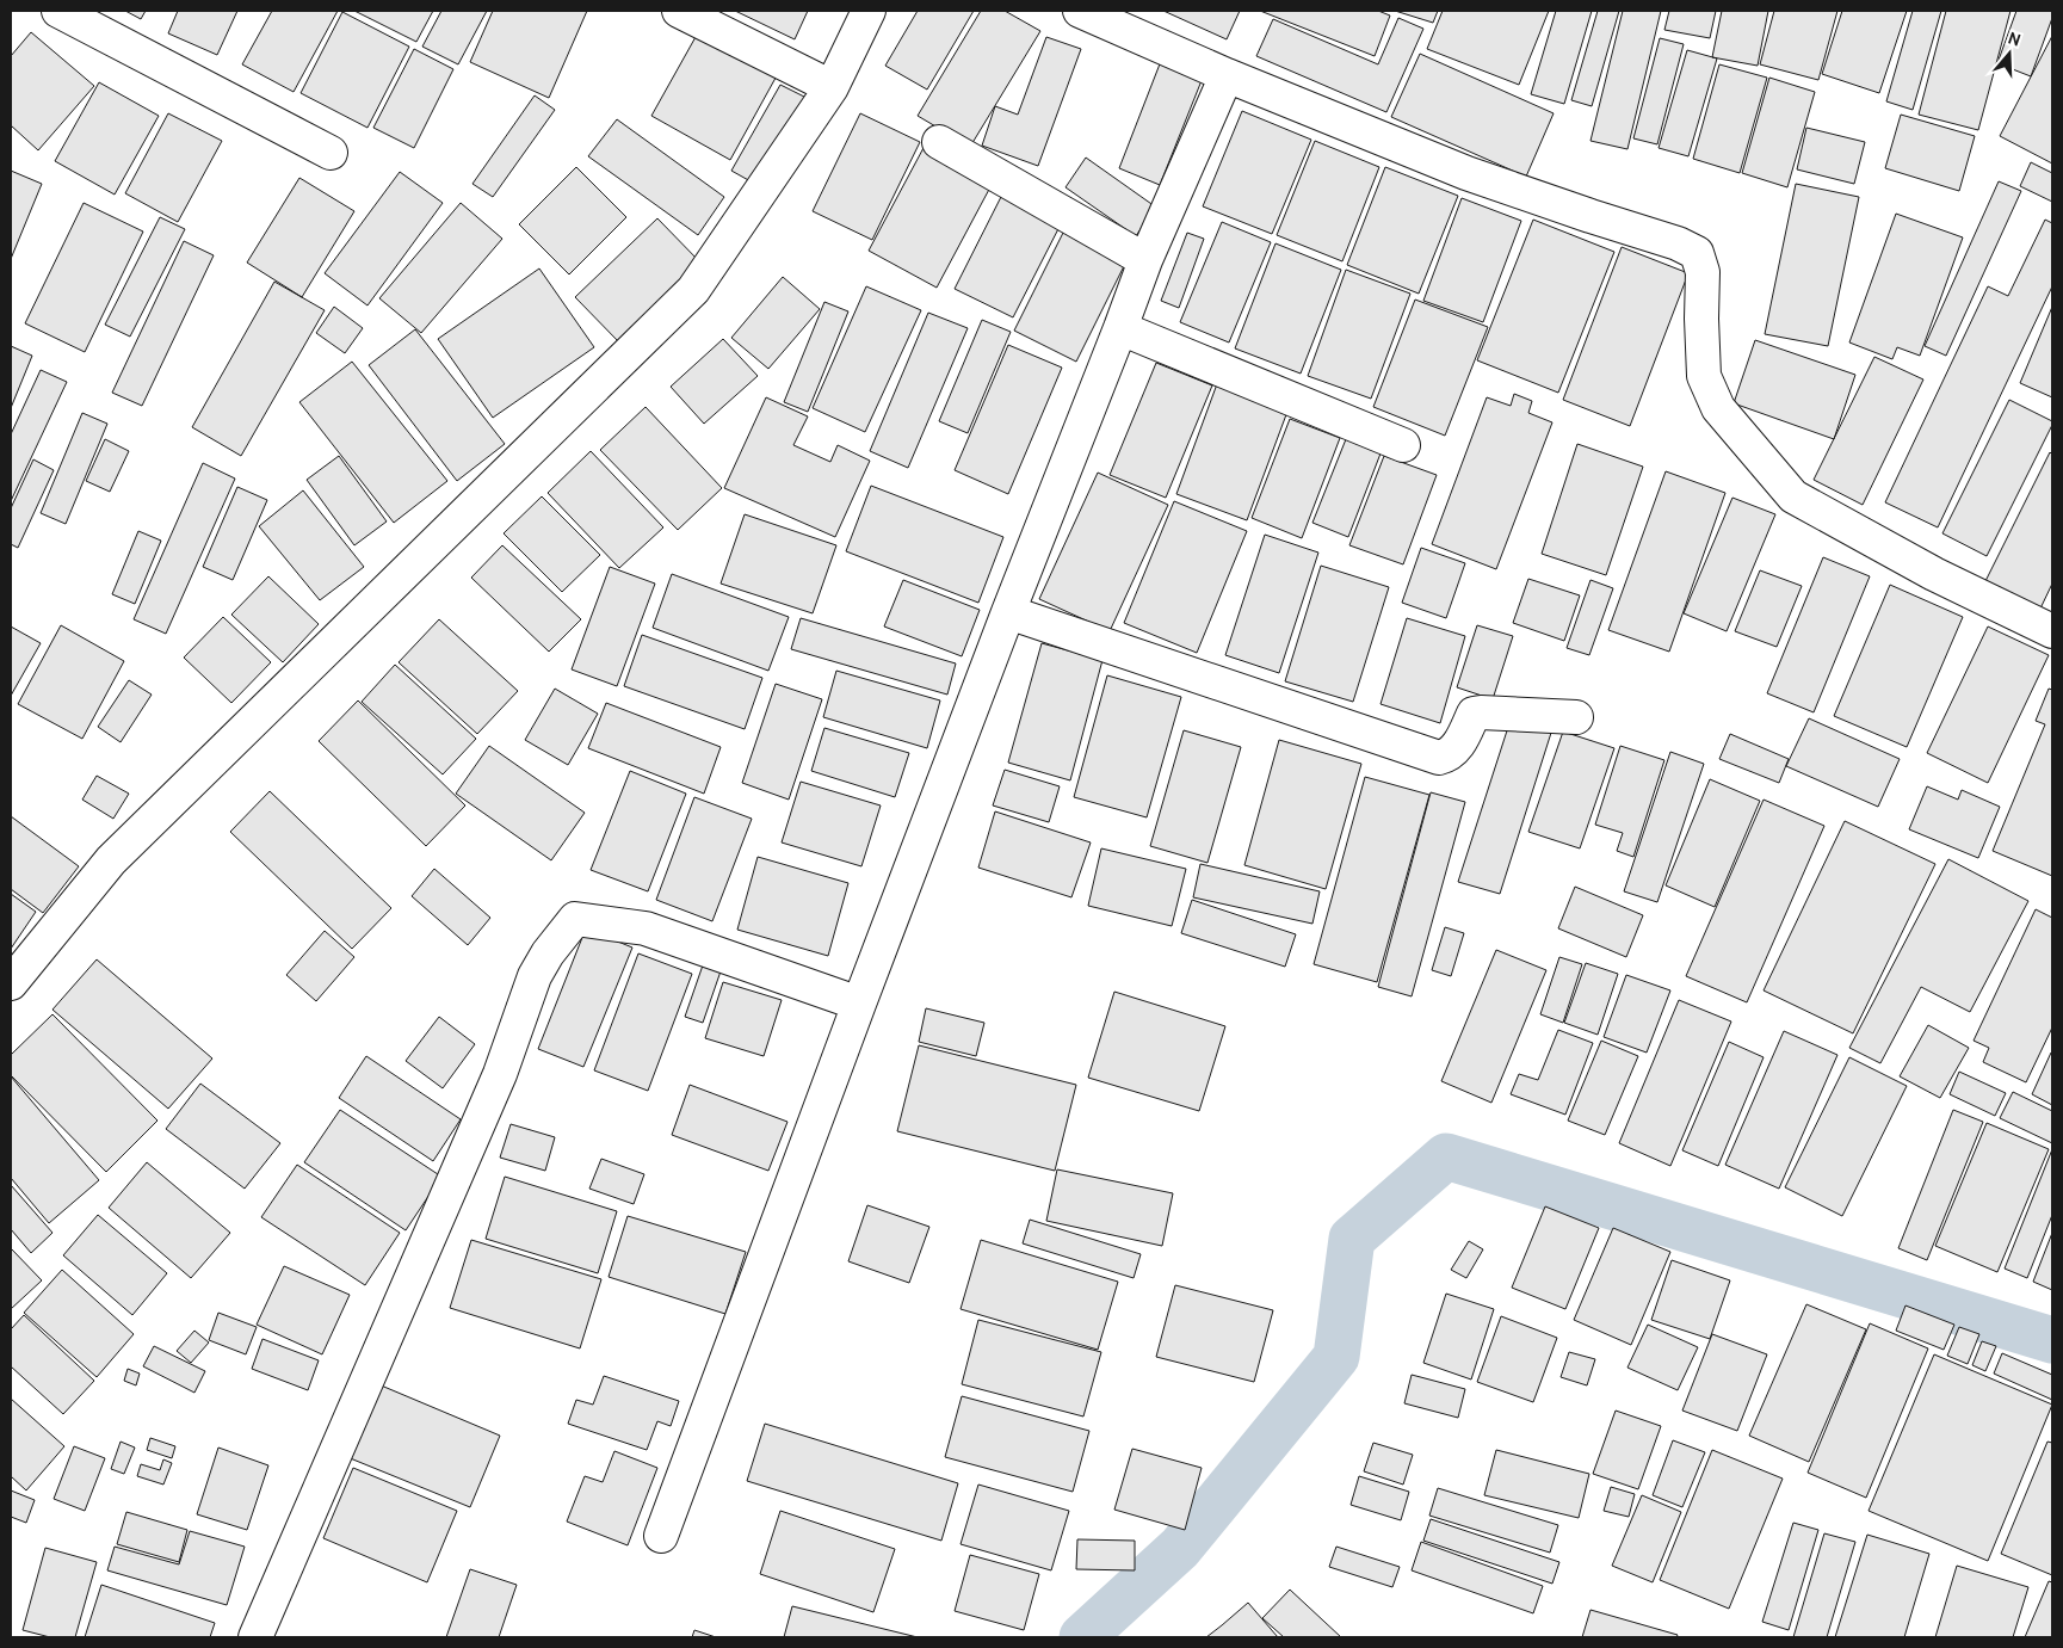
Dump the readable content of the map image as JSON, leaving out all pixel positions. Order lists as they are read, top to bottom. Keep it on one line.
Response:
{"north":"top"}
